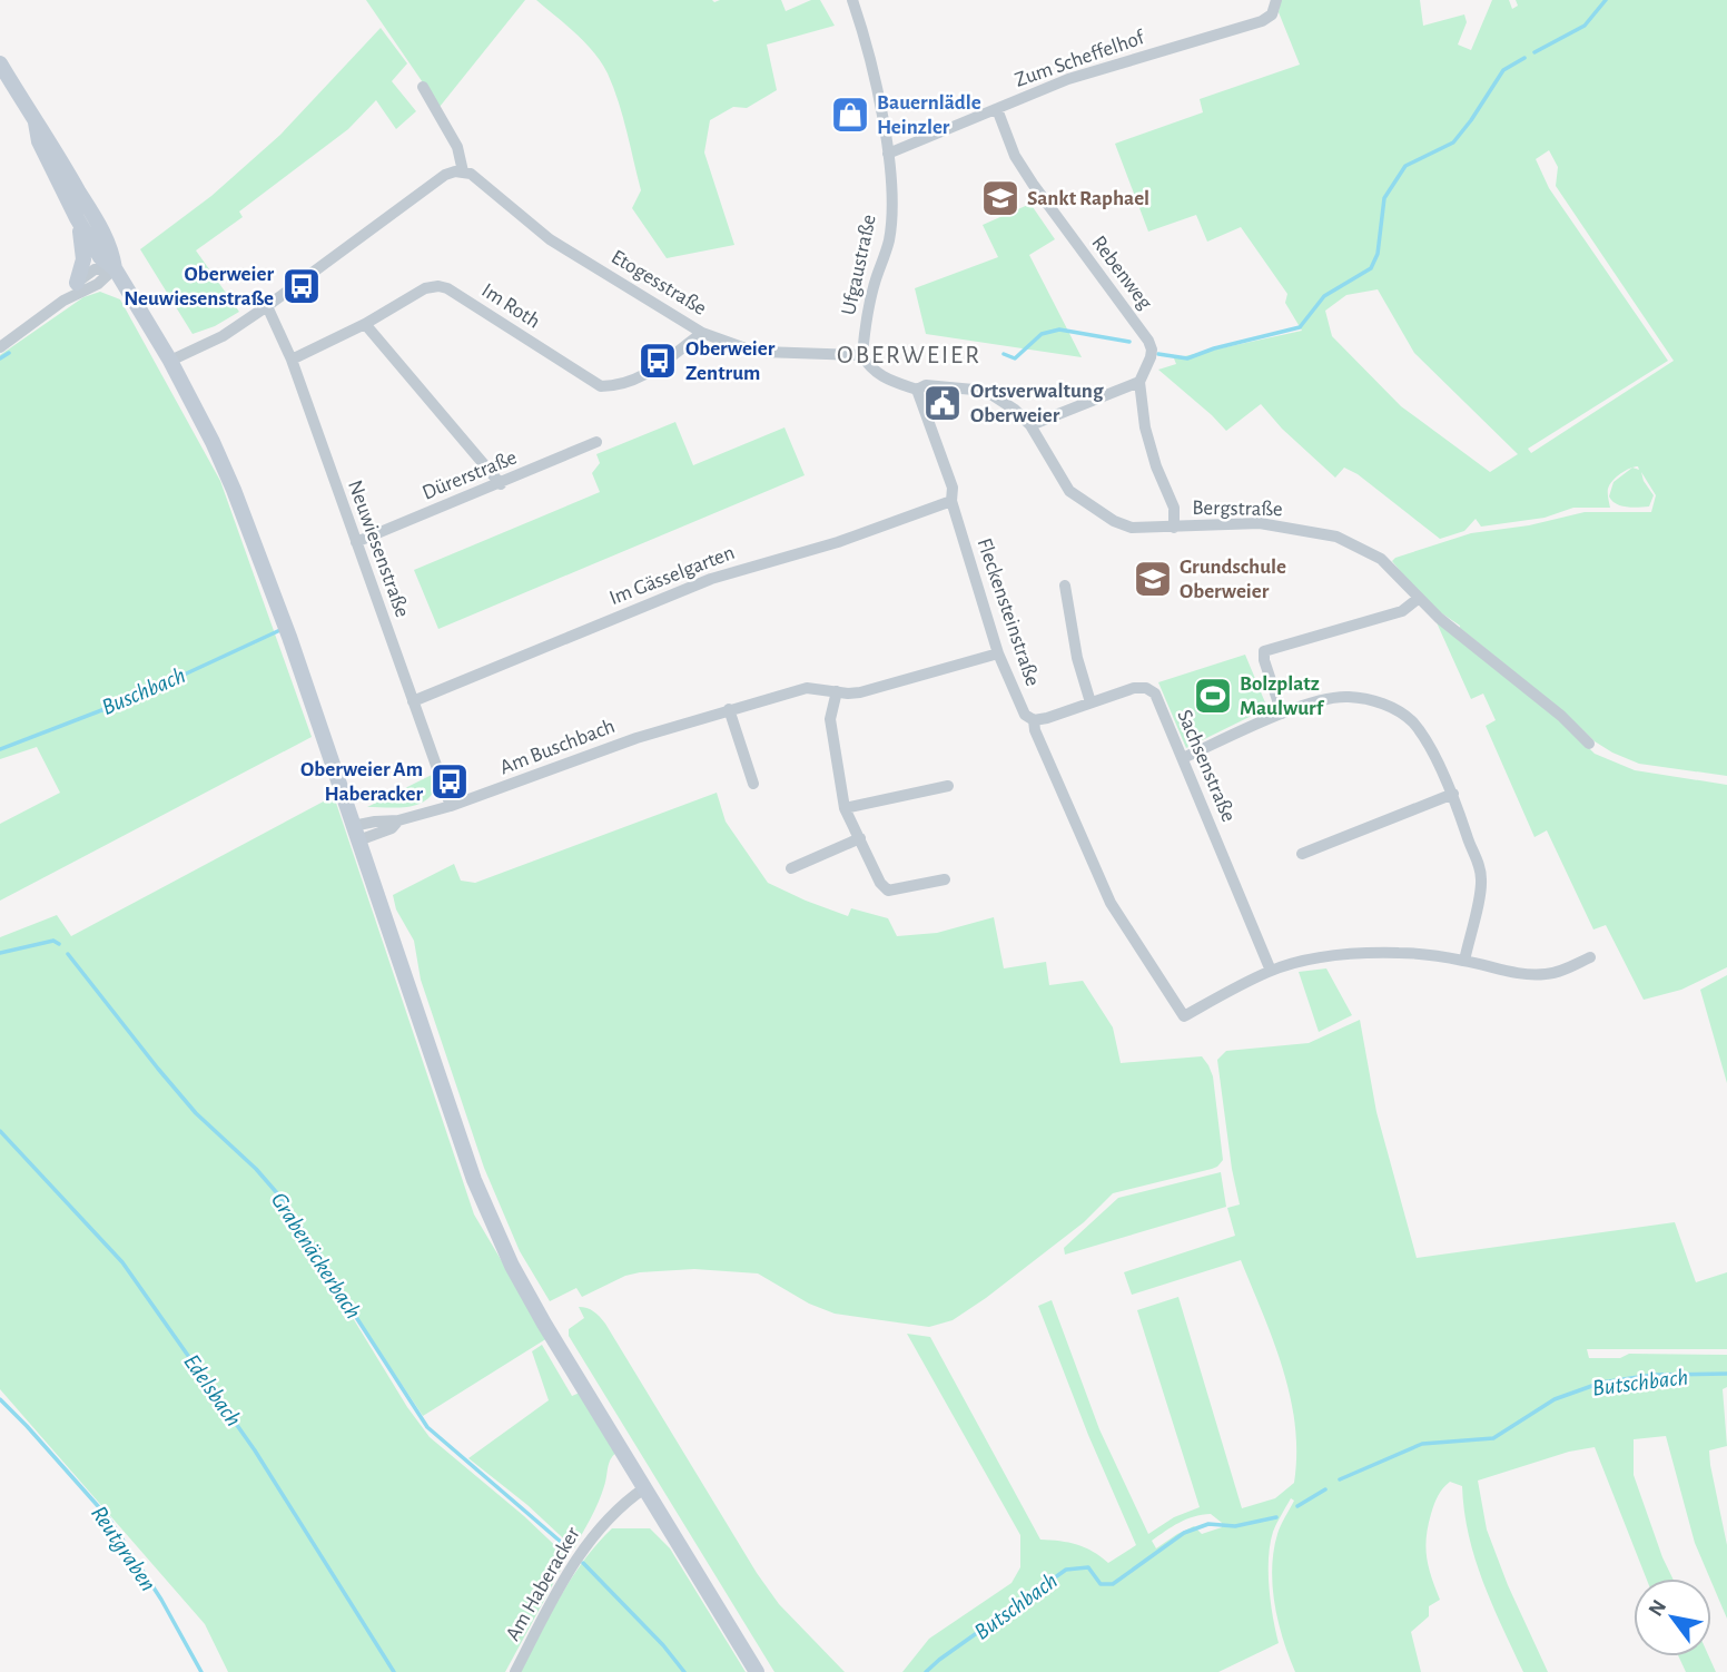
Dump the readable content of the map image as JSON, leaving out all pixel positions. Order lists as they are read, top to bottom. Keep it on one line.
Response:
{"streets":{"street":["Zum Scheffelhof","Ufgaustraße","Rebenweg","Etogesstraße","Im Roth","Dürerstraße","Bergstraße","Neuwiesenstraße","Im Gässelgarten","Fleckensteinstraße","Am Buschbach","Sachsenstraße","Am Haberacker"]},"crossings":[["Zum Scheffelhof","Ufgaustraße"],["Zum Scheffelhof","Rebenweg"],["Ufgaustraße","Etogesstraße"],["Rebenweg","Bergstraße"],["Etogesstraße","Im Roth"],["Im Roth","Neuwiesenstraße"],["Dürerstraße","Neuwiesenstraße"],["Bergstraße","Fleckensteinstraße"],["Neuwiesenstraße","Im Gässelgarten"],["Neuwiesenstraße","Am Buschbach"],["Im Gässelgarten","Fleckensteinstraße"],["Fleckensteinstraße","Am Buschbach"],["Fleckensteinstraße","Sachsenstraße"]],"districts":["OBERWEIER"],"water":["Buschbach","Grabenäckerbach","Butschbach","Edelsbach","Reutgraben"],"places":{"shop":["Bauernlädle Heinzler"],"school or university":["Sankt Raphael","Grundschule Oberweier"],"bus stop":["Oberweier Neuwiesenstraße","Oberweier Zentrum","Oberweier Am Haberacker"],"public building":["Ortsverwaltung Oberweier"],"sports":["Bolzplatz Maulwurf"]},"north":"top left"}
